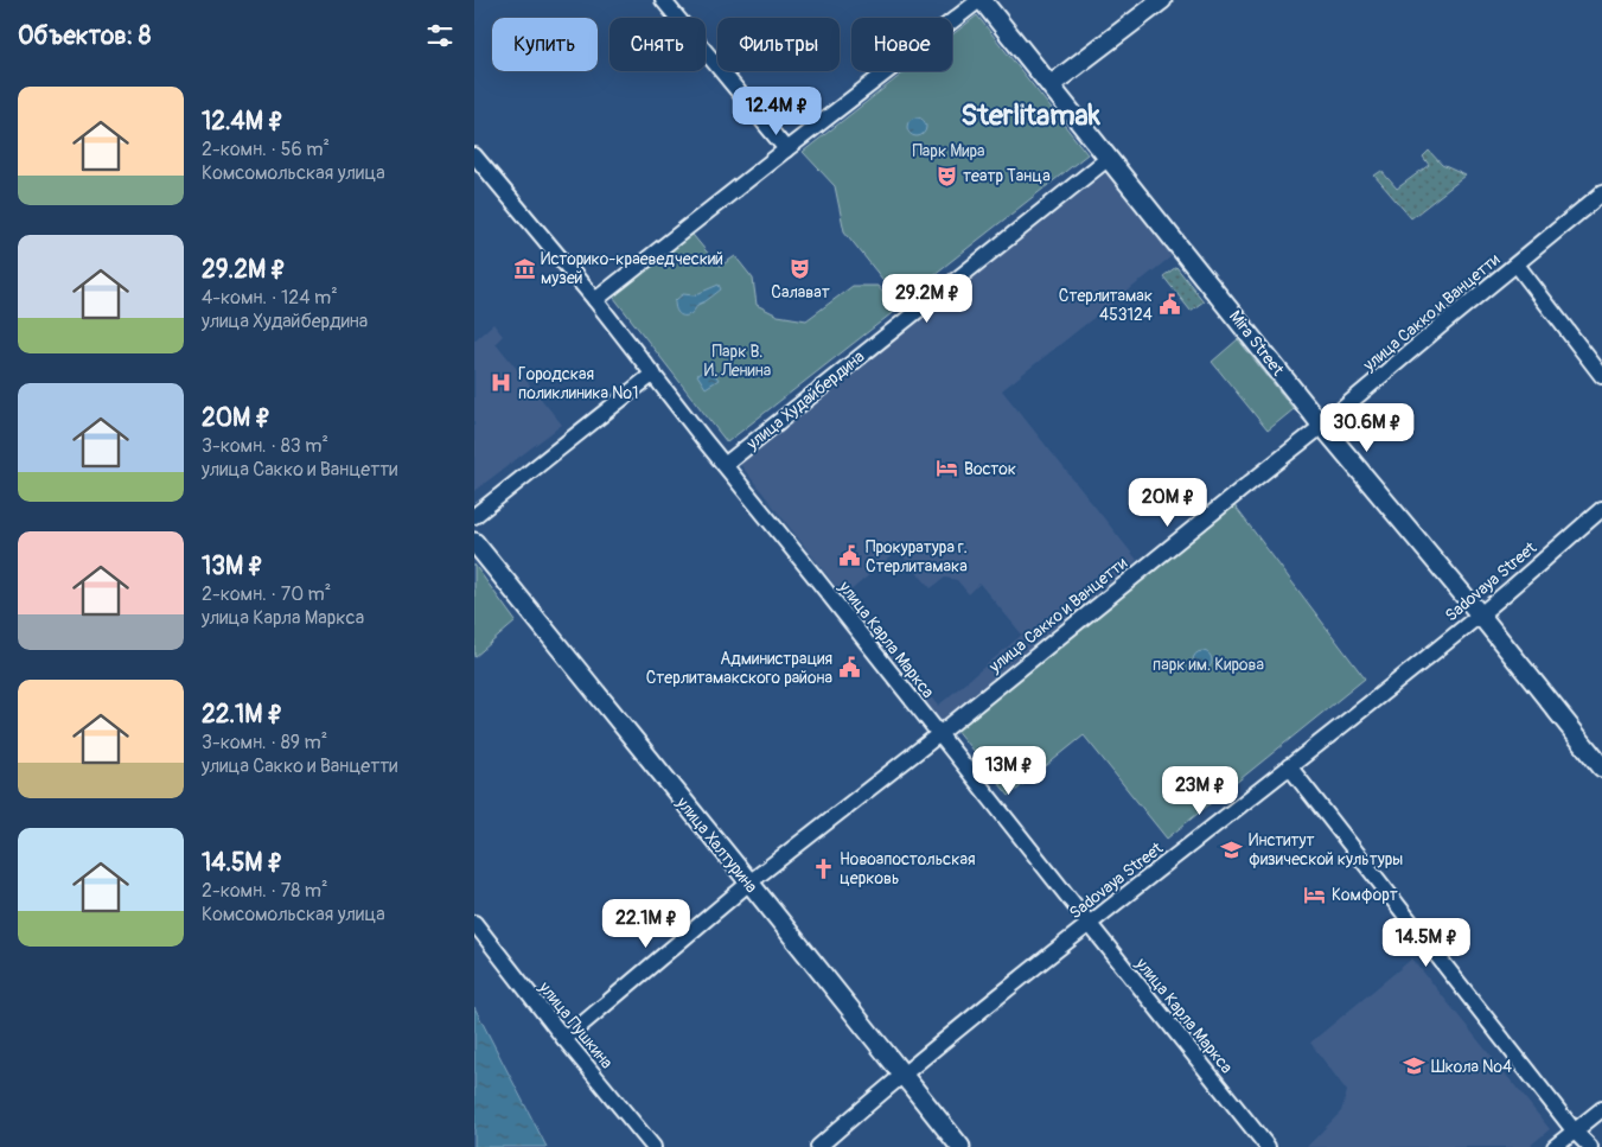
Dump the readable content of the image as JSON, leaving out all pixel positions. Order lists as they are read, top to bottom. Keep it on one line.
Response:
{"streets":{"main road":["Mira Street","улица Халтурина"],"street":["улица Сакко и Ванцетти","улица Худайбердина","Sadovaya Street","улица Карла Маркса","улица Пушкина"]},"crossings":[["улица Сакко и Ванцетти","Mira Street"],["улица Сакко и Ванцетти","улица Карла Маркса"],["улица Сакко и Ванцетти","улица Халтурина"],["улица Сакко и Ванцетти","улица Пушкина"],["Mira Street","улица Худайбердина"],["Mira Street","Sadovaya Street"],["улица Худайбердина","улица Карла Маркса"],["Sadovaya Street","улица Карла Маркса"],["Sadovaya Street","улица Халтурина"]],"districts":["Sterlitamak"],"parks":["Парк Мира","Парк В. И. Ленина","парк им. Кирова"],"places":{"theatre":["театр Танца","Салават"],"museum":["Историко-краеведческий музей"],"public building":["Стерлитамак 453124","Прокуратура г. Стерлитамака","Администрация Стерлитамакского района"],"hospital":["Городская поликлиника №1"],"hotel":["Восток","Комфорт"],"school or university":["Институт физической культуры","Школа №4"],"church":["Новоапостольская церковь"]},"page":{"heading":"Объектов: 8","chip":["Купить","Снять","Фильтры","Новое"],"list":[{"name":"12.4M ₽","note":"2-комн. · 56 m² · Комсомольская улица"},{"name":"29.2M ₽","note":"4-комн. · 124 m² · улица Худайбердина"},{"name":"20M ₽","note":"3-комн. · 83 m² · улица Сакко и Ванцетти"},{"name":"13M ₽","note":"2-комн. · 70 m² · улица Карла Маркса"},{"name":"22.1M ₽","note":"3-комн. · 89 m² · улица Сакко и Ванцетти"},{"name":"14.5M ₽","note":"2-комн. · 78 m² · Комсомольская улица"}],"price":["12.4M ₽","29.2M ₽","30.6M ₽","20M ₽","13M ₽","23M ₽","22.1M ₽","14.5M ₽"]}}
